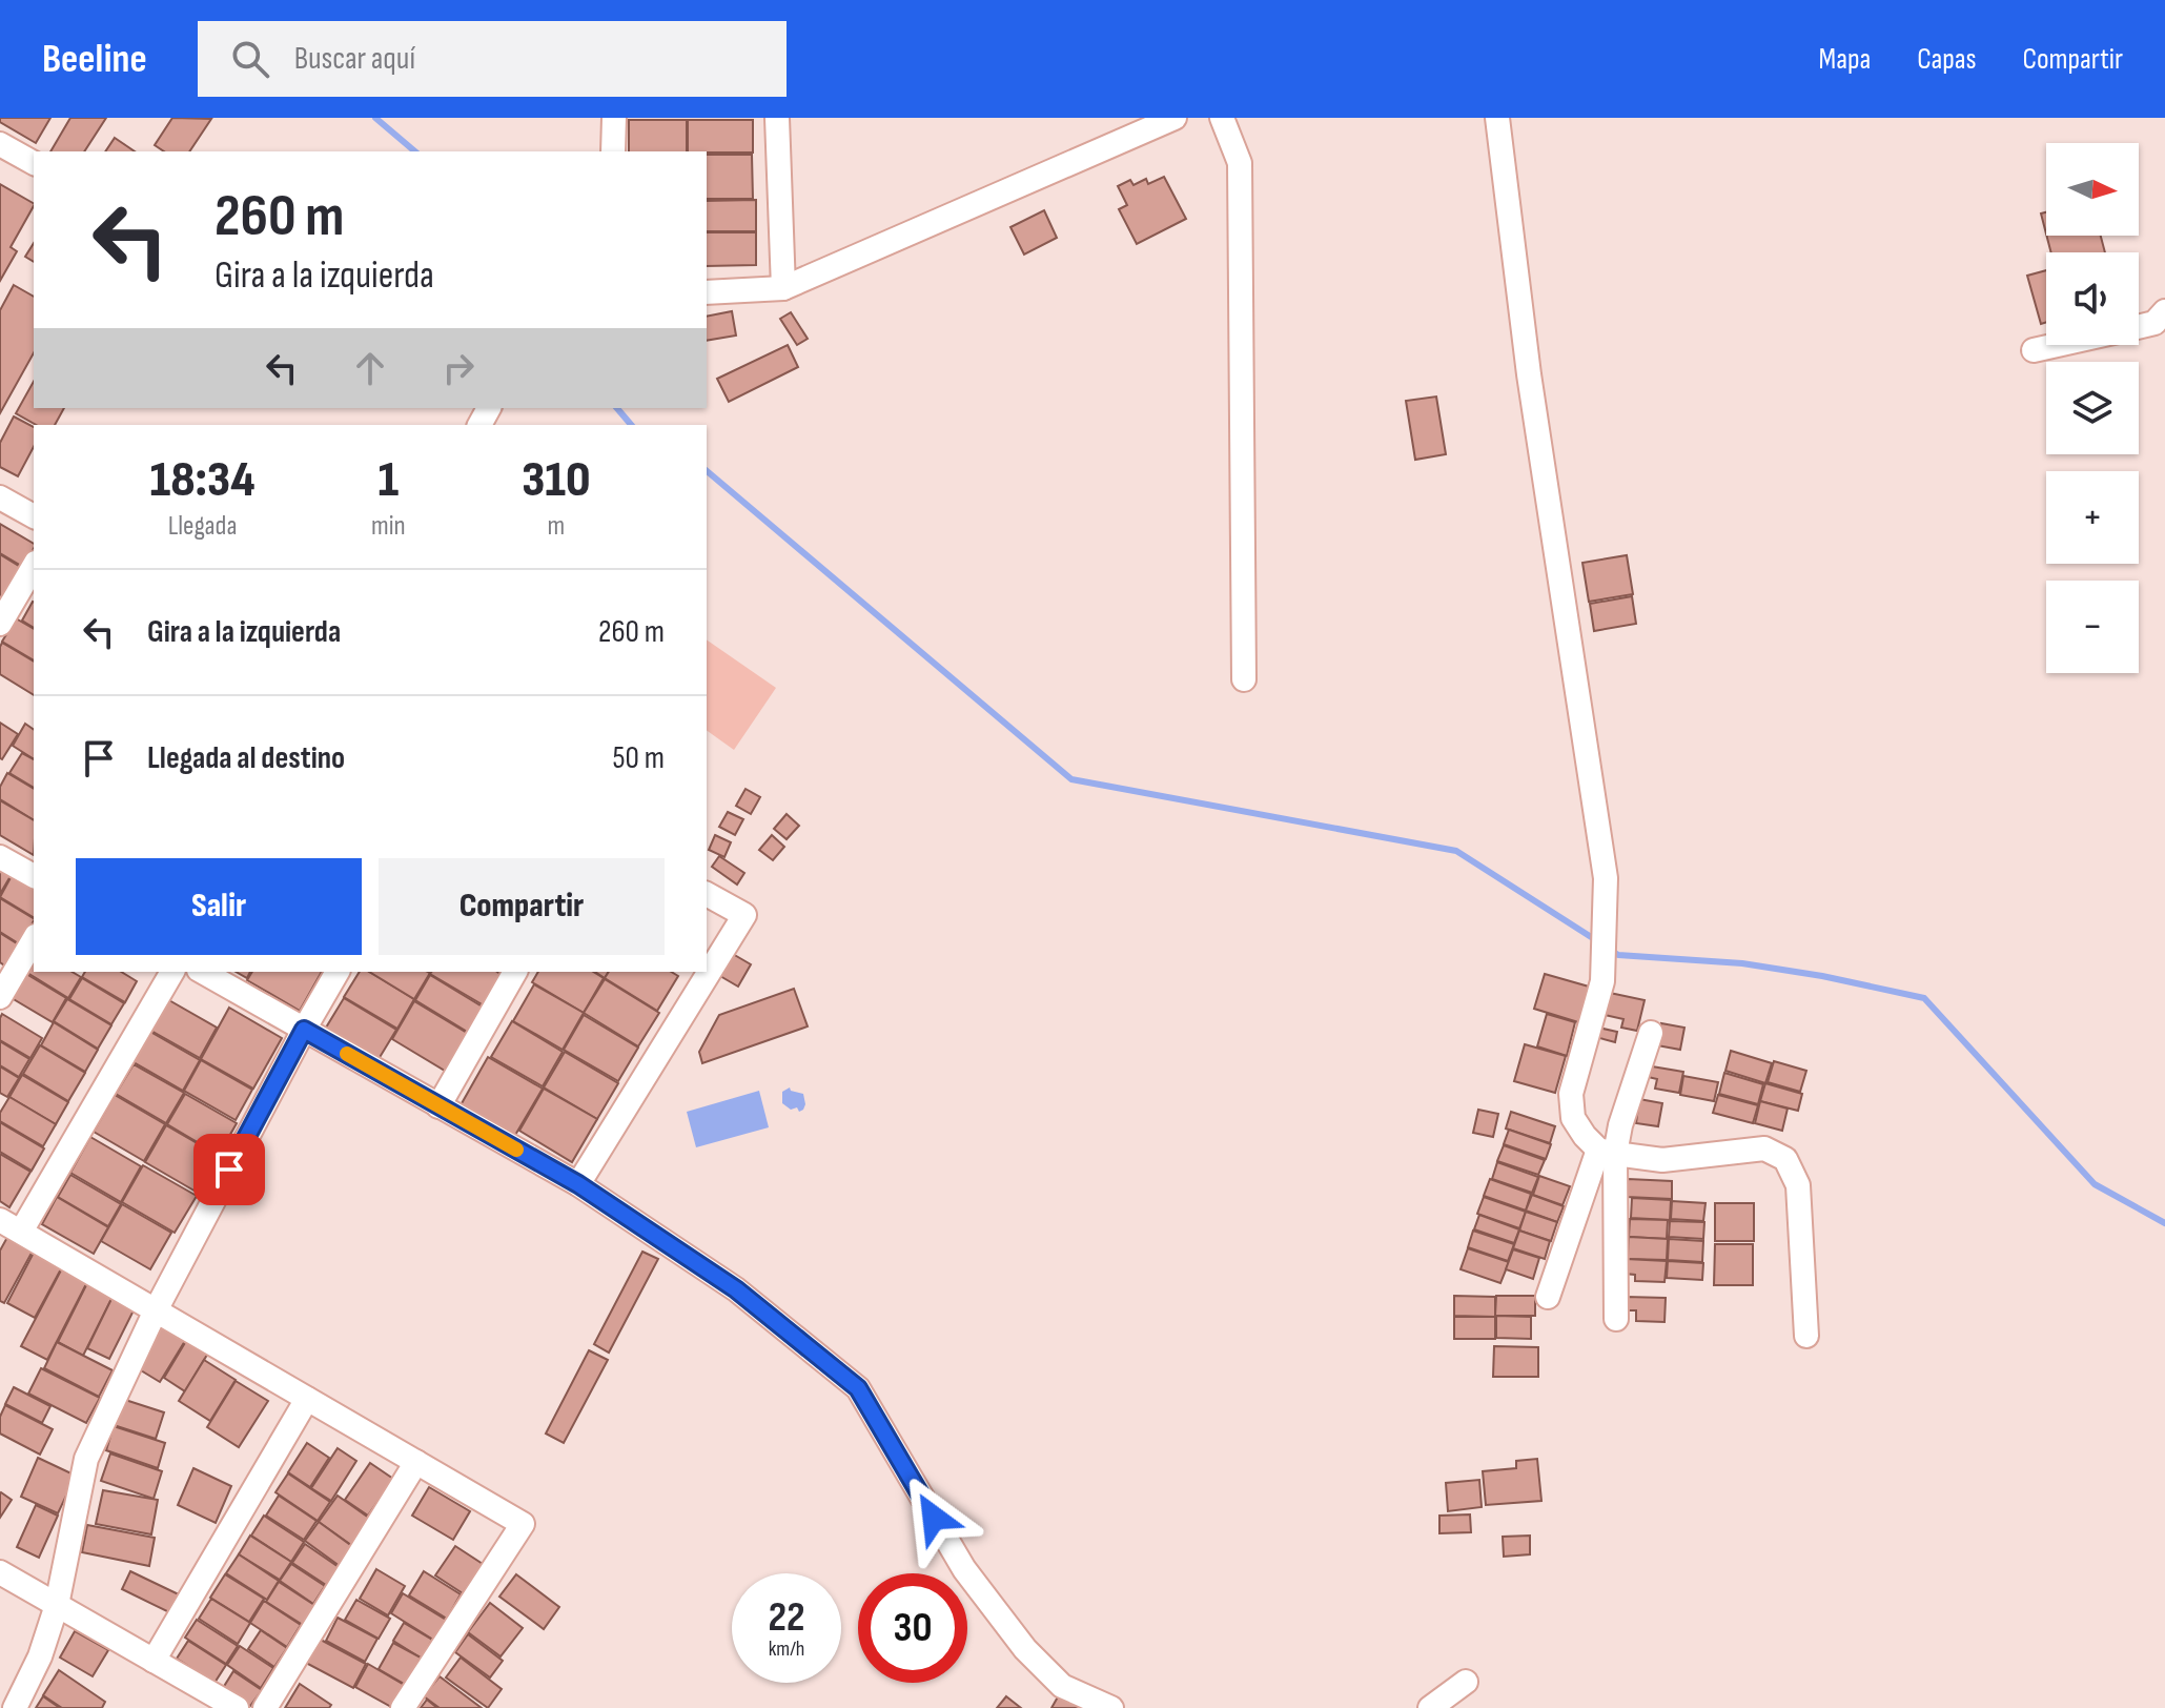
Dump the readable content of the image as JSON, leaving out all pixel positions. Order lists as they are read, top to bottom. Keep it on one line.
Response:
{"north":"right","page":{"header":"Beeline","search":"Buscar aquí","nav":["Mapa","Capas","Compartir"],"map_buttons":["+","−"],"turn":["260 m","Gira a la izquierda"],"eta":["18:34","Llegada","1","min","310","m"],"list":[{"name":"Gira a la izquierda","value":"260 m"},{"name":"Llegada al destino","value":"50 m"}],"buttons":["Salir","Compartir"],"speed":"22 km/h","limit":"30"}}
